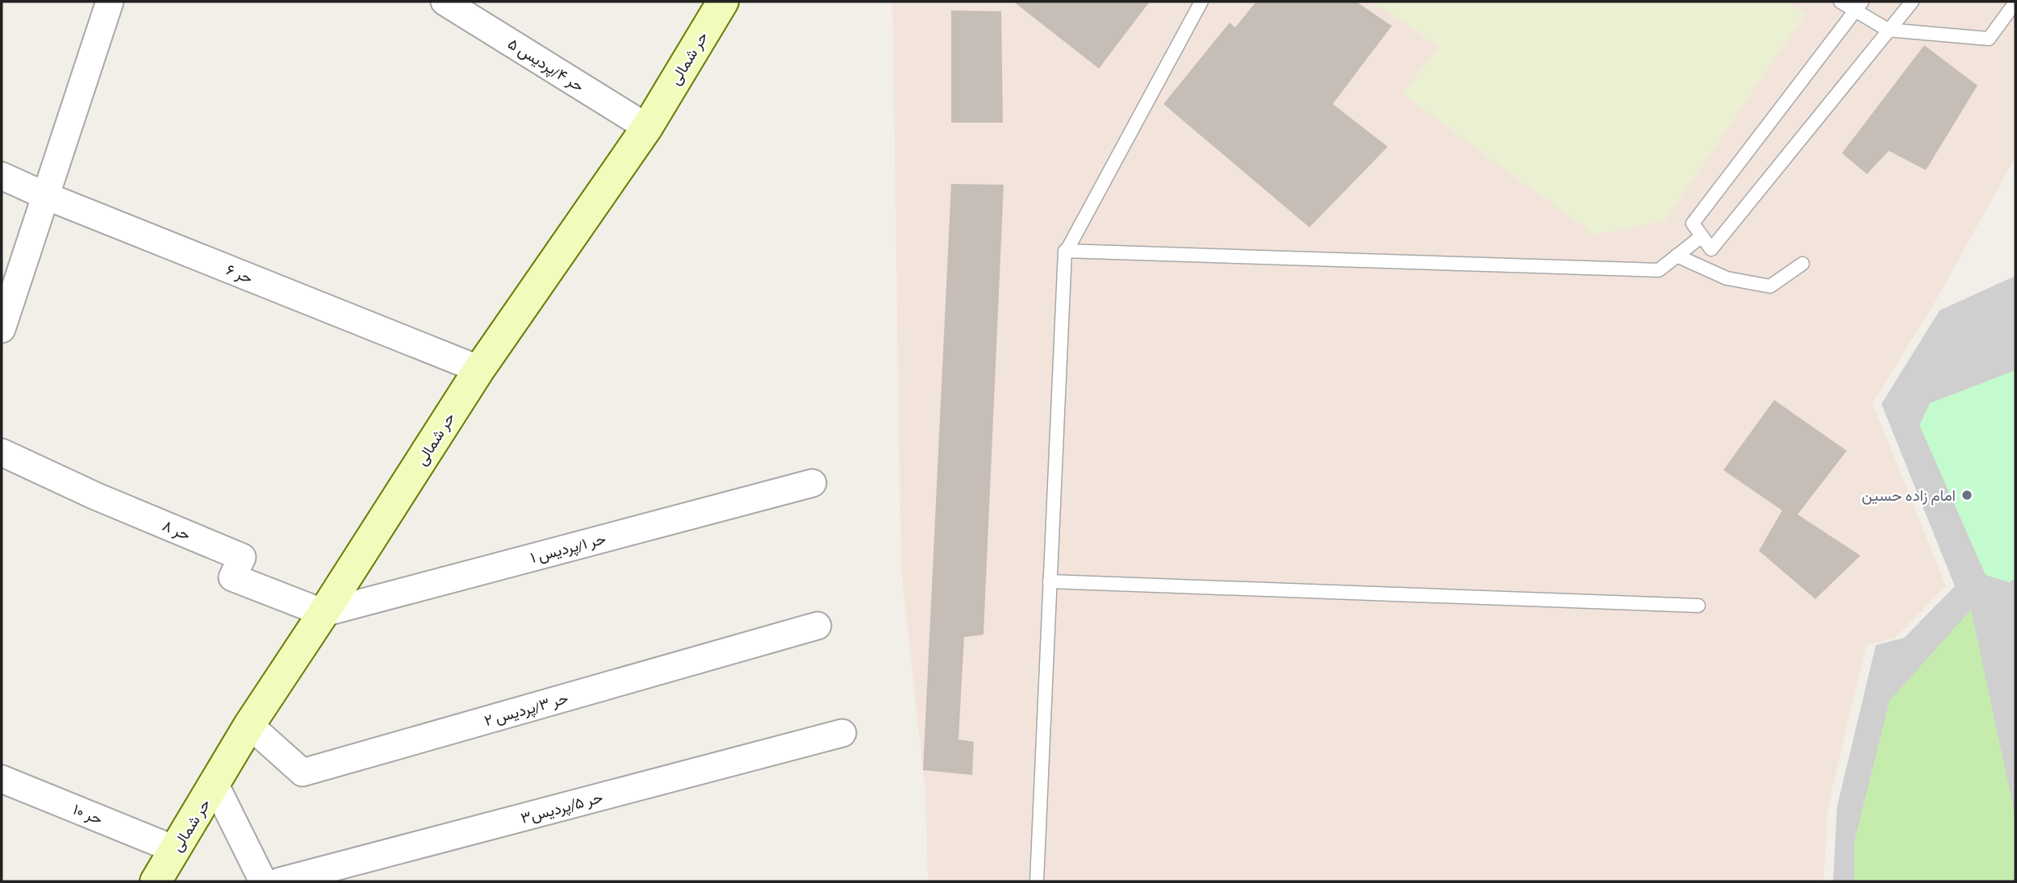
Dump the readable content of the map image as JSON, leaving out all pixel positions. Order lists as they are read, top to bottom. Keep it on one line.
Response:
{"streets":{"main road":["حر شمالی"],"street":["حر ۴/پردیس ۵","حر ۶","حر ۸","حر ۱/پردیس ۱","حر ۳/پردیس ۲","حر ۵/پردیس۳","حر ۱۰"]},"crossings":[["حر شمالی","حر ۴/پردیس ۵"],["حر شمالی","حر ۶"],["حر شمالی","حر ۸"],["حر شمالی","حر ۱/پردیس ۱"],["حر شمالی","حر ۳/پردیس ۲"],["حر شمالی","حر ۱۰"],["حر ۸","حر ۱/پردیس ۱"]],"places":["امام زاده حسین"]}
